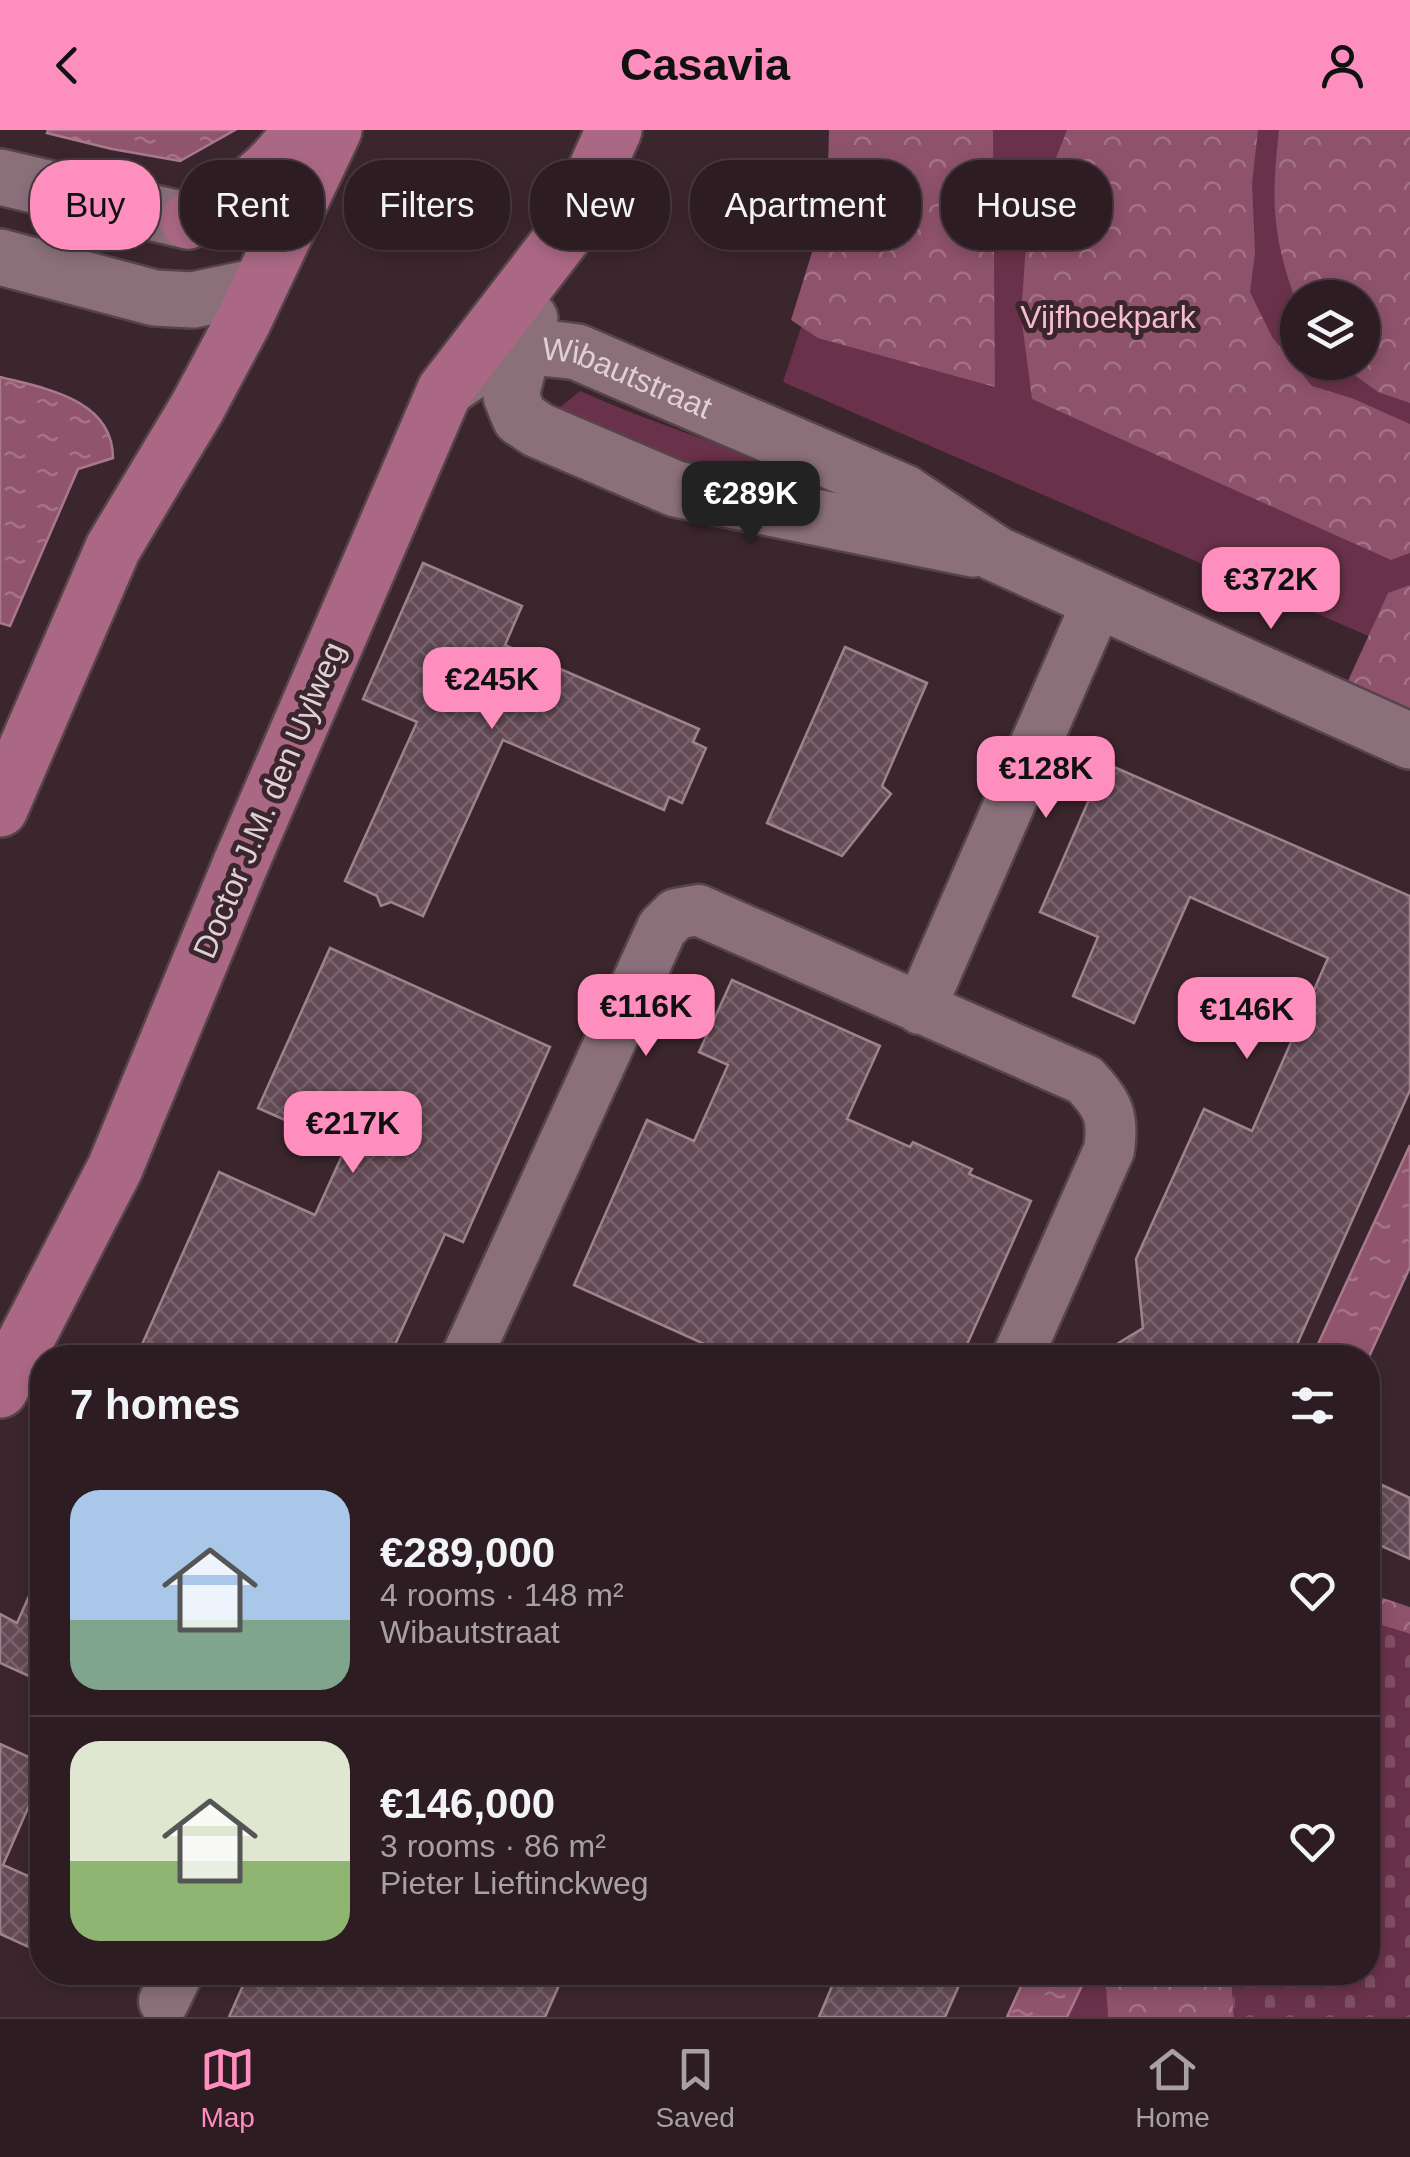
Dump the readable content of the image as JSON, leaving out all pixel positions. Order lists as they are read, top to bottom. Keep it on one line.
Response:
{"streets":{"main road":["Doctor J.M. den Uylweg"],"street":["Wibautstraat"]},"crossings":[["Wibautstraat","Doctor J.M. den Uylweg"]],"parks":["Vijfhoekpark"],"page":{"header":"Casavia","chip":["Buy","Rent","Filters","New","Apartment","House"],"price":["€289K","€372K","€245K","€128K","€116K","€146K","€217K"],"heading":"7 homes","list":[{"name":"€289,000","note":"4 rooms · 148 m² · Wibautstraat"},{"name":"€146,000","note":"3 rooms · 86 m² · Pieter Lieftinckweg"}],"tabs":["Map","Saved","Home"]}}
